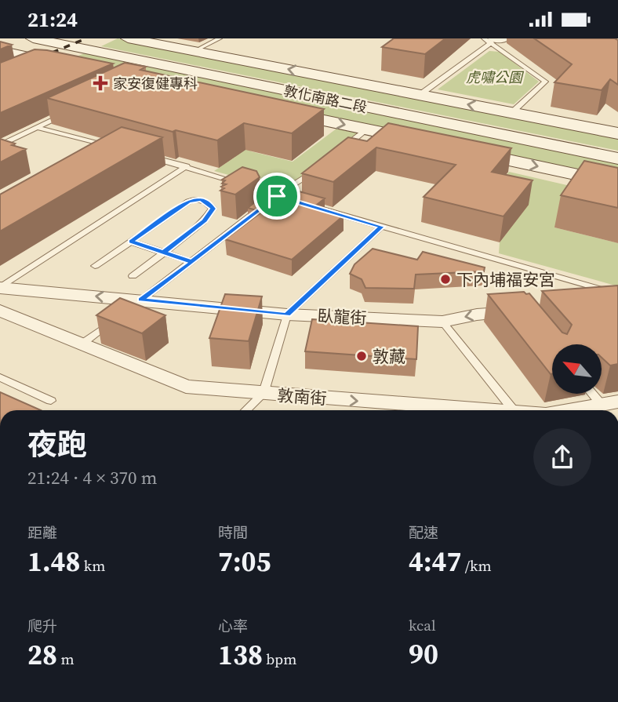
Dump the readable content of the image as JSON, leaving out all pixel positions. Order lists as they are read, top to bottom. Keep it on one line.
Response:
{"streets":{"main road":["敦化南路二段"],"street":["臥龍街","敦南街"]},"one_way":["臥龍街","敦南街"],"parks":["虎嘯公園"],"places":{"health":["家安復健專科"],"other":["下內埔福安宮","敦藏"]},"north":"top left","page":{"status":"21:24","heading":["夜跑","21:24 · 4 × 370 m"],"stats":[["距離","1.48 km"],["時間","7:05"],["配速","4:47 /km"],["爬升","28 m"],["心率","138 bpm"],["kcal","90"]]}}
